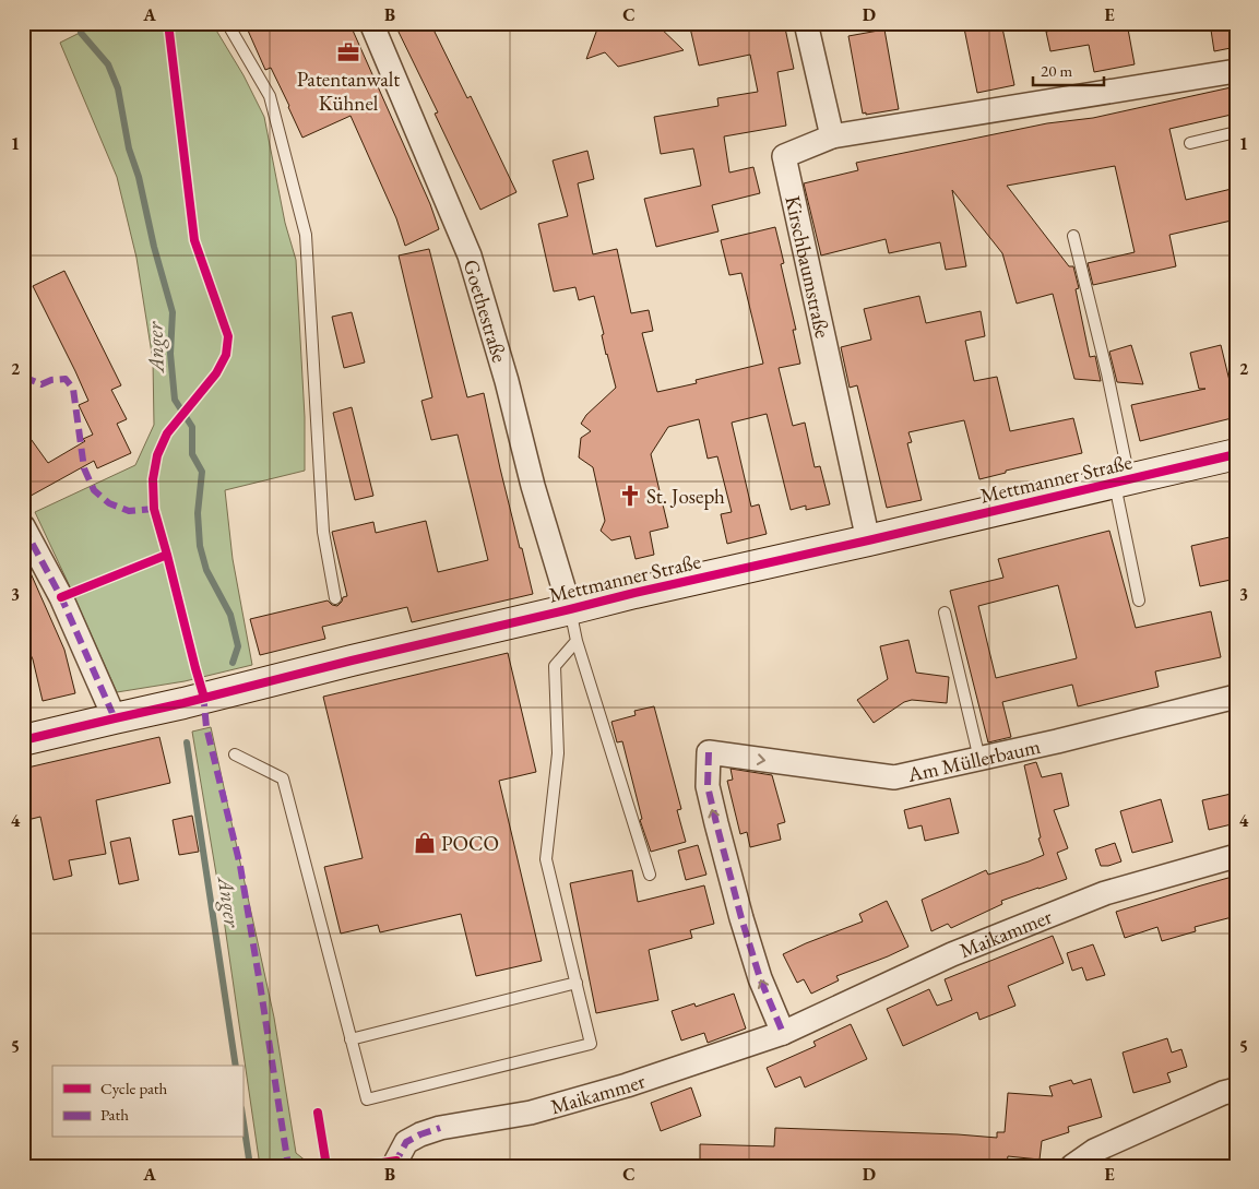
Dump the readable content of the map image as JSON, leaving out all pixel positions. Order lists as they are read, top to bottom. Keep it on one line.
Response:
{"streets":{"main road":["Mettmanner Straße"],"street":["Kirschbaumstraße","Goethestraße","Am Müllerbaum","Maikammer"]},"crossings":[["Kirschbaumstraße","Mettmanner Straße"],["Goethestraße","Mettmanner Straße"],["Am Müllerbaum","Maikammer"]],"water":["Anger"],"places":{"office":["Patentanwalt Kühnel"],"church":["St. Joseph"],"shop":["POCO"]},"legend":["Cycle path","Path"],"scale_bar":"20 m","grid":{"columns":["A","B","C","D","E"],"rows":["1","2","3","4","5"]}}
